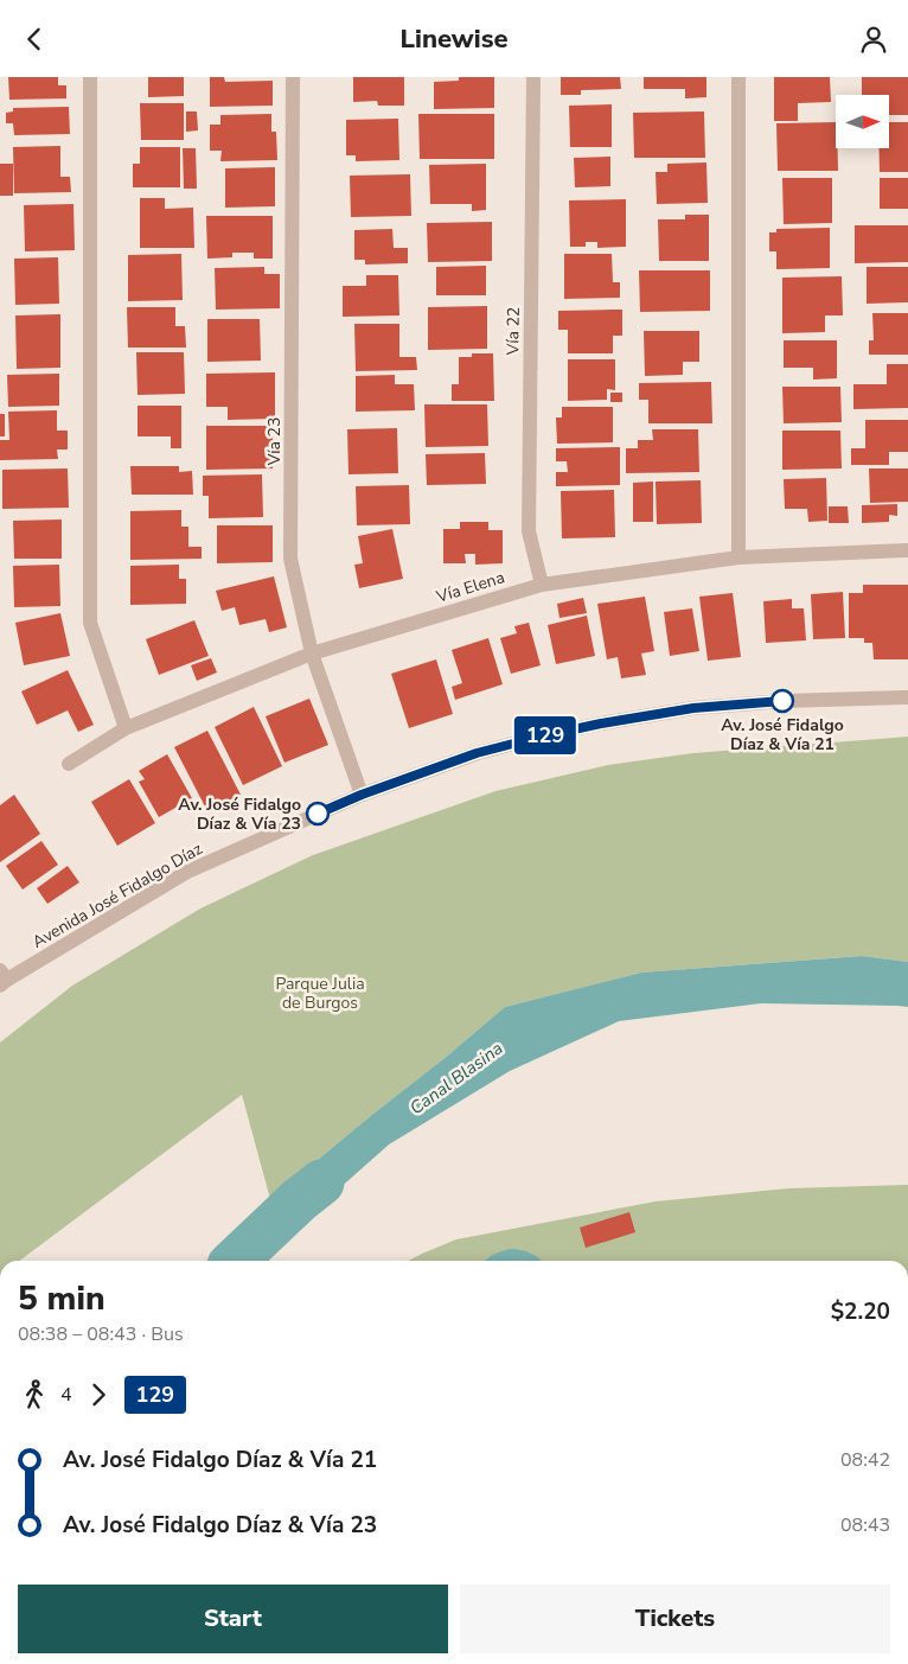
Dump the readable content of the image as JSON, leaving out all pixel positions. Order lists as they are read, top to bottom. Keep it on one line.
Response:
{"streets":{"street":["Vía 22","Vía 23","Vía Elena","Avenida José Fidalgo Díaz"]},"crossings":[["Vía 22","Vía Elena"],["Vía 23","Vía Elena"],["Vía 23","Avenida José Fidalgo Díaz"]],"water":["Canal Blasina"],"parks":["Parque Julia de Burgos"],"places":["Av. José Fidalgo Díaz & Vía 21","Av. José Fidalgo Díaz & Vía 23"],"lines":["bus line 129"],"north":"right","page":{"header":"Linewise","on_map":"129","heading":["5 min","08:38 – 08:43 · Bus","$2.20"],"legs":["4","129"],"list":[{"name":"Av. José Fidalgo Díaz & Vía 21","value":"08:42"},{"name":"Av. José Fidalgo Díaz & Vía 23","value":"08:43"}],"buttons":["Start","Tickets"]}}
